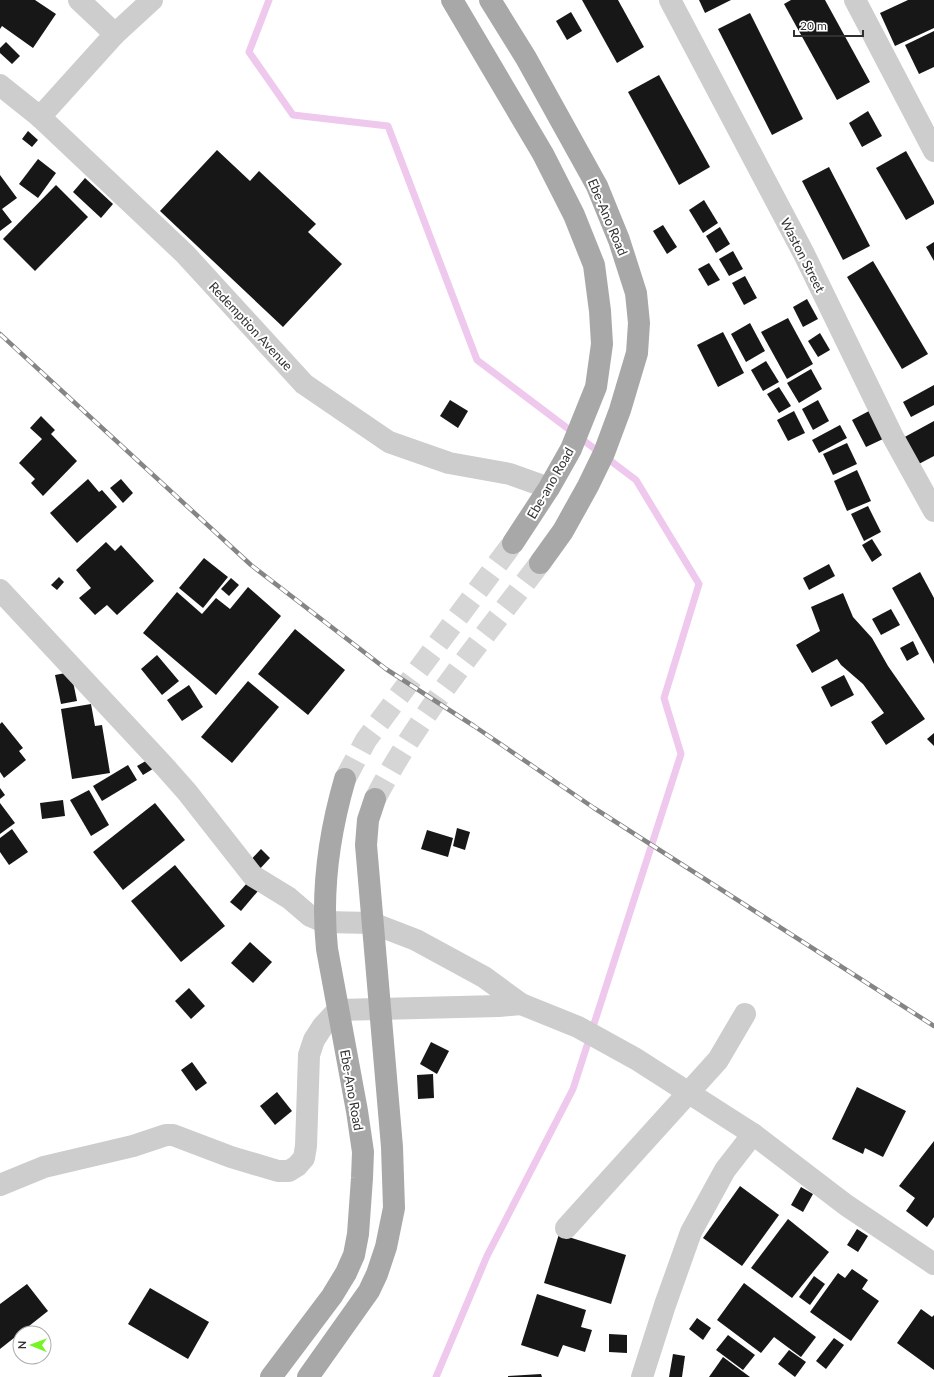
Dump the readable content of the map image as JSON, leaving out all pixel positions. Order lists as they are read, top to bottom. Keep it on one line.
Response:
{"streets":{"main road":["Ebe-Ano Road","Ebe-ano Road"],"street":["Waston Street","Redemption Avenue"]},"crossings":[["Redemption Avenue","Ebe-ano Road"]],"scale_bar":"20 m","north":"left"}
